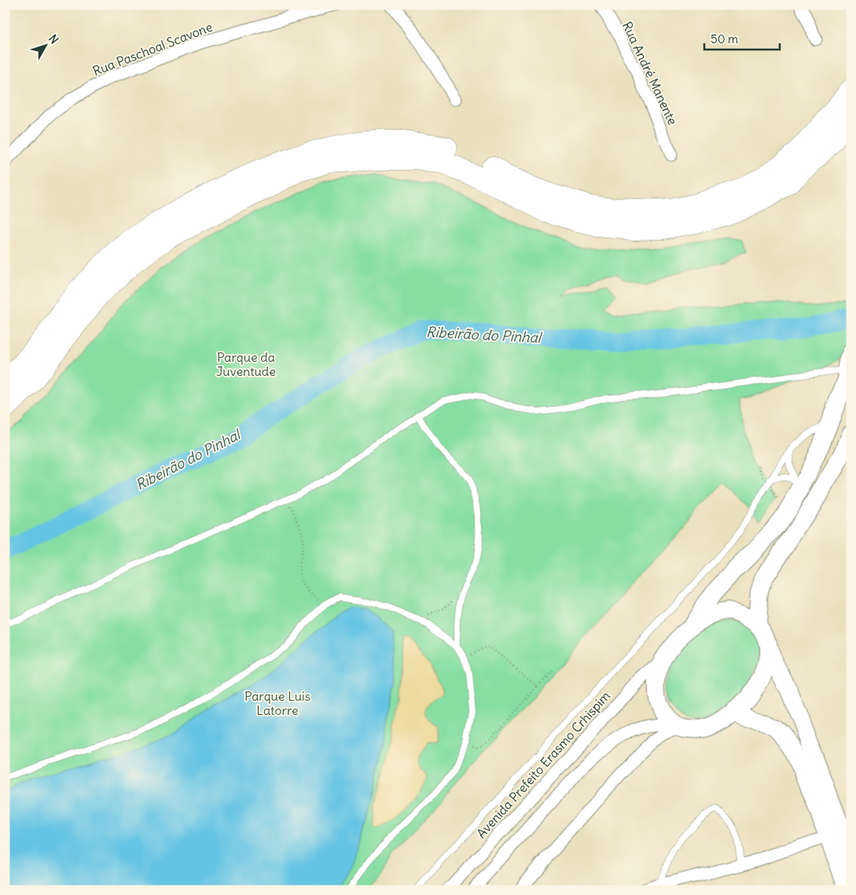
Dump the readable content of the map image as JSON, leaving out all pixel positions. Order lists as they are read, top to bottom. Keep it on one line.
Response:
{"streets":{"street":["Rua Paschoal Scavone","Rua André Manente","Avenida Prefeito Erasmo Crhispim"]},"water":["Ribeirão do Pinhal"],"parks":["Parque da Juventude","Parque Luis Latorre"],"scale_bar":"50 m","north":"top right"}
